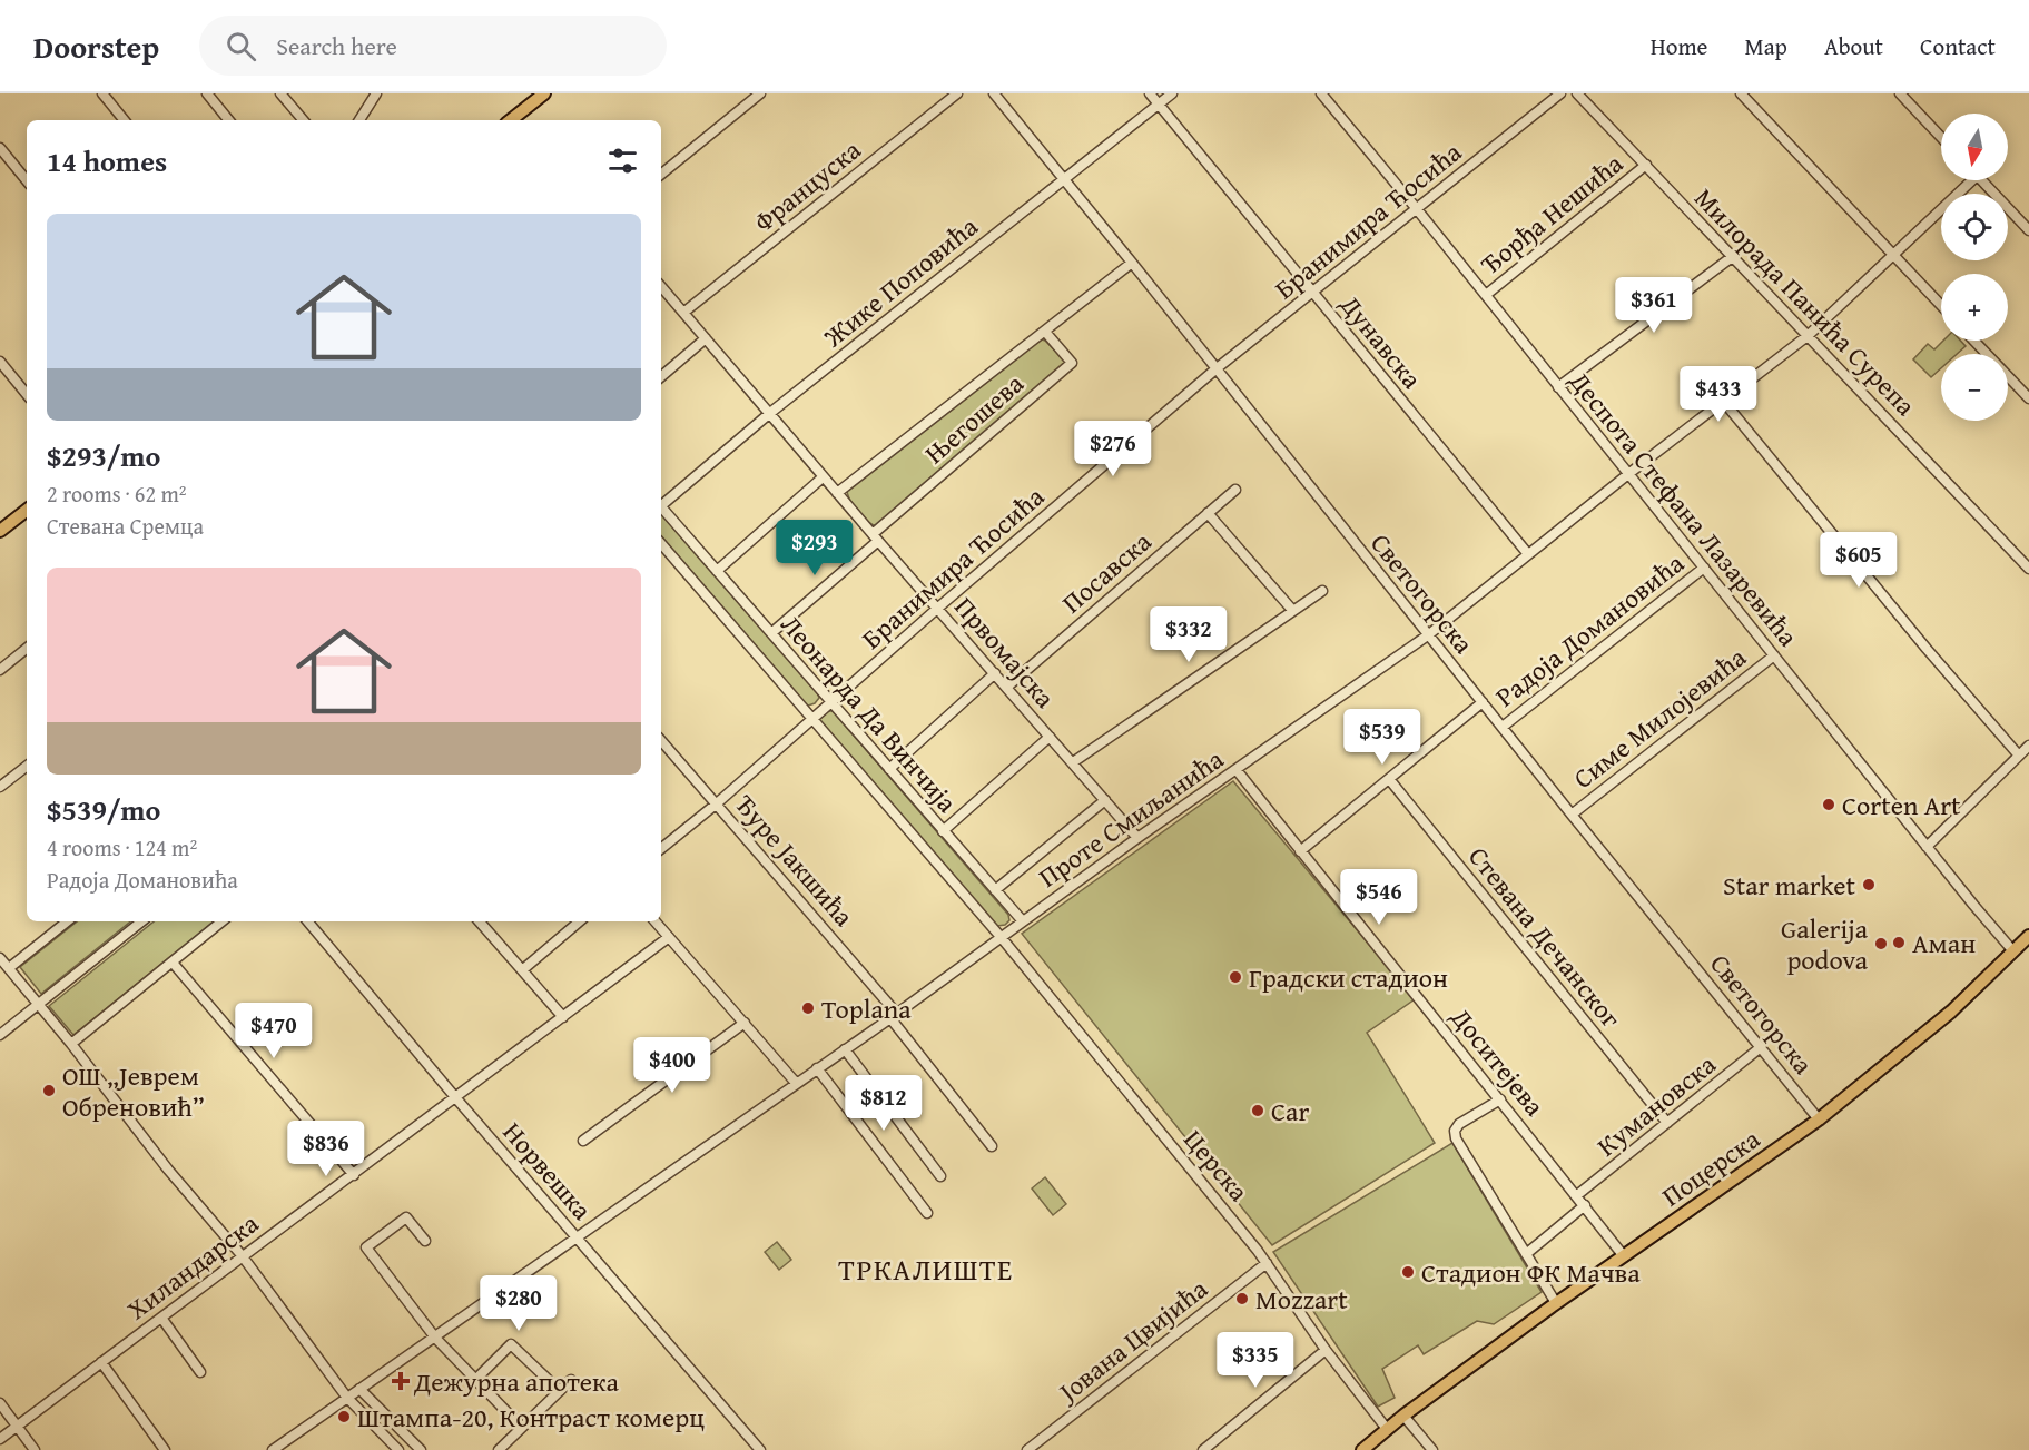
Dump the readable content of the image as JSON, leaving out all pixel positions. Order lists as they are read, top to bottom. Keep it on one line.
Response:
{"streets":{"main road":["Поцерска"],"street":["Француска","Ђорђа Нешића","Бранимира Ћосића","Жике Поповића","Милорада Панића Сурепа","Дунавска","Његошева","Деспота Стефана Лазаревића","Посавска","Светогорска","Радоја Домановића","Првомајска","Леонарда Да Винчија","Симе Милојевића","Проте Смиљанића","Ђуре Јакшића","Стевана Дечанског","Доситејева","Кумановска","Церска","Норвешка","Хиландарска","Јована Цвијића"]},"crossings":[["Француска","Првомајска"],["Ђорђа Нешића","Милорада Панића Сурепа"],["Ђорђа Нешића","Деспота Стефана Лазаревића"],["Бранимира Ћосића","Дунавска"],["Бранимира Ћосића","Деспота Стефана Лазаревића"],["Бранимира Ћосића","Светогорска"],["Бранимира Ћосића","Првомајска"],["Бранимира Ћосића","Леонарда Да Винчија"],["Бранимира Ћосића","Ђуре Јакшића"],["Жике Поповића","Дунавска"],["Жике Поповића","Светогорска"],["Жике Поповића","Првомајска"],["Милорада Панића Сурепа","Проте Смиљанића"],["Дунавска","Проте Смиљанића"],["Његошева","Светогорска"],["Његошева","Првомајска"],["Деспота Стефана Лазаревића","Радоја Домановића"],["Деспота Стефана Лазаревића","Симе Милојевића"],["Деспота Стефана Лазаревића","Проте Смиљанића"],["Деспота Стефана Лазаревића","Поцерска"],["Посавска","Првомајска"],["Светогорска","Радоја Домановића"],["Светогорска","Симе Милојевића"],["Светогорска","Проте Смиљанића"],["Светогорска","Кумановска"],["Светогорска","Поцерска"],["Радоја Домановића","Стевана Дечанског"],["Радоја Домановића","Доситејева"],["Првомајска","Проте Смиљанића"],["Леонарда Да Винчија","Проте Смиљанића"],["Леонарда Да Винчија","Церска"],["Проте Смиљанића","Ђуре Јакшића"],["Проте Смиљанића","Доситејева"],["Проте Смиљанића","Церска"],["Проте Смиљанића","Норвешка"],["Стевана Дечанског","Кумановска"],["Доситејева","Кумановска"],["Доситејева","Поцерска"],["Церска","Поцерска"],["Церска","Јована Цвијића"],["Норвешка","Хиландарска"]],"districts":["ТРКАЛИШТЕ"],"places":{"other":["Corten Art","Star market","Аман","Galerija podova","Градски стадион","Toplana","ОШ „Јеврем Обреновић”","Car","Стадион ФК Мачва","Mozzart","Штампа-20, Контраст комерц"],"health":["Дежурна апотека"]},"north":"bottom","page":{"header":"Doorstep","search":"Search here","nav":["Home","Map","About","Contact"],"map_buttons":["+","−"],"heading":"14 homes","list":[{"name":"$293/mo","note":"2 rooms · 62 m² · Стевана Сремца"},{"name":"$539/mo","note":"4 rooms · 124 m² · Радоја Домановића"}],"price":["$361","$433","$276","$293","$605","$332","$539","$546","$470","$400","$812","$836","$280","$335"]}}
